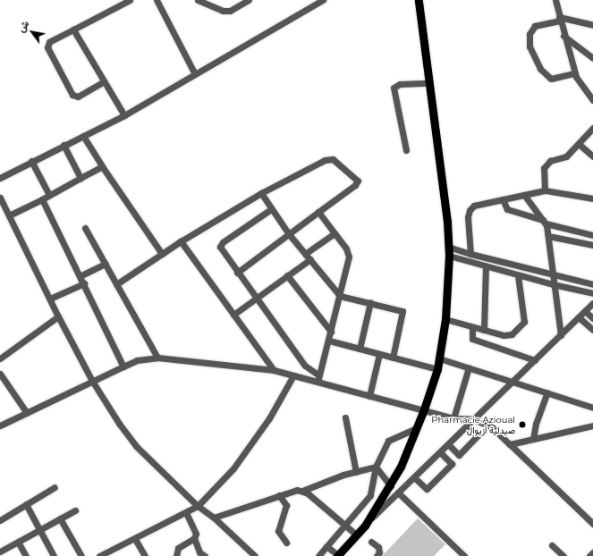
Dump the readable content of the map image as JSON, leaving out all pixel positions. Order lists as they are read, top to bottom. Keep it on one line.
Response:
{"places":["Pharmacie Azioual صيدلية أزيوال"],"north":"top left"}
